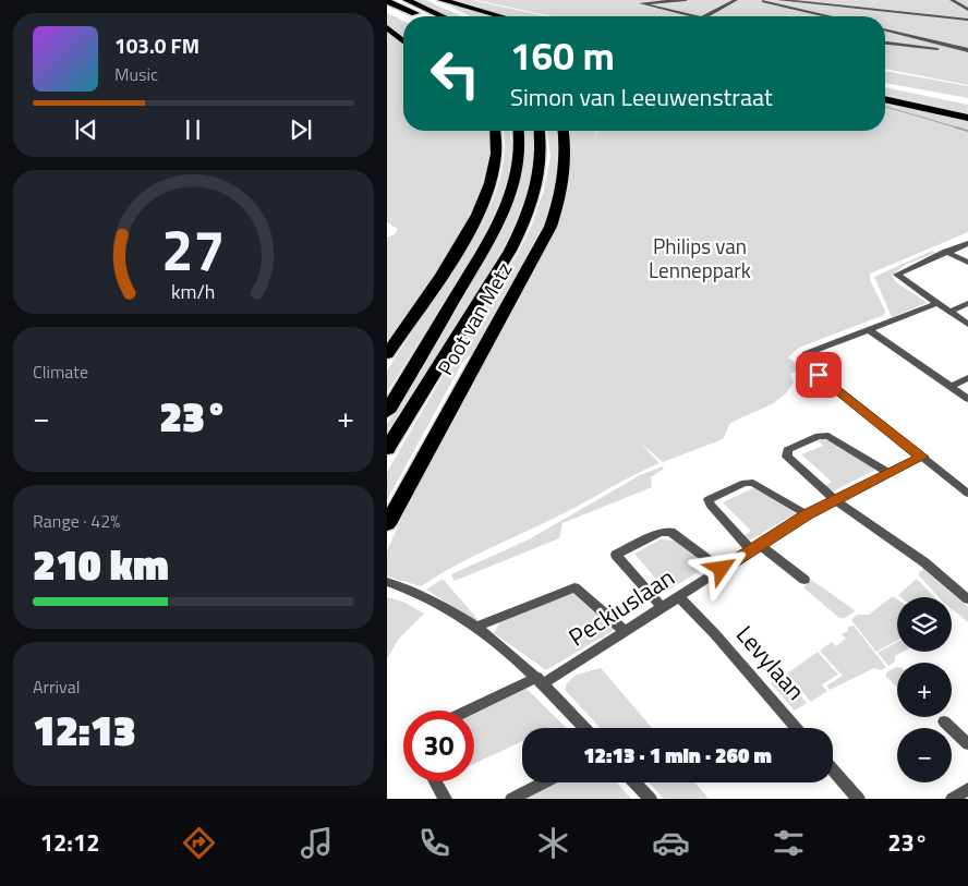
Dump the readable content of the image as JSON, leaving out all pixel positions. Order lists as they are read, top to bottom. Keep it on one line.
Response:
{"streets":{"highway":["Poot van Metz"],"street":["Peckiuslaan","Levylaan"]},"crossings":[["Peckiuslaan","Levylaan"]],"parks":["Philips van Lenneppark"],"page":{"turn":["160 m","Simon van Leeuwenstraat"],"song":["103.0 FM","Music"],"tile":["Climate",["Range · 42%","210 km"],["Arrival","12:13"]],"heat":["−","23°","+"],"map_buttons":["+","−"],"limit":"30","trip":"12:13 · 1 min · 260 m","tabs":["12:12","23°"],"gauge":["27","km/h"]}}
